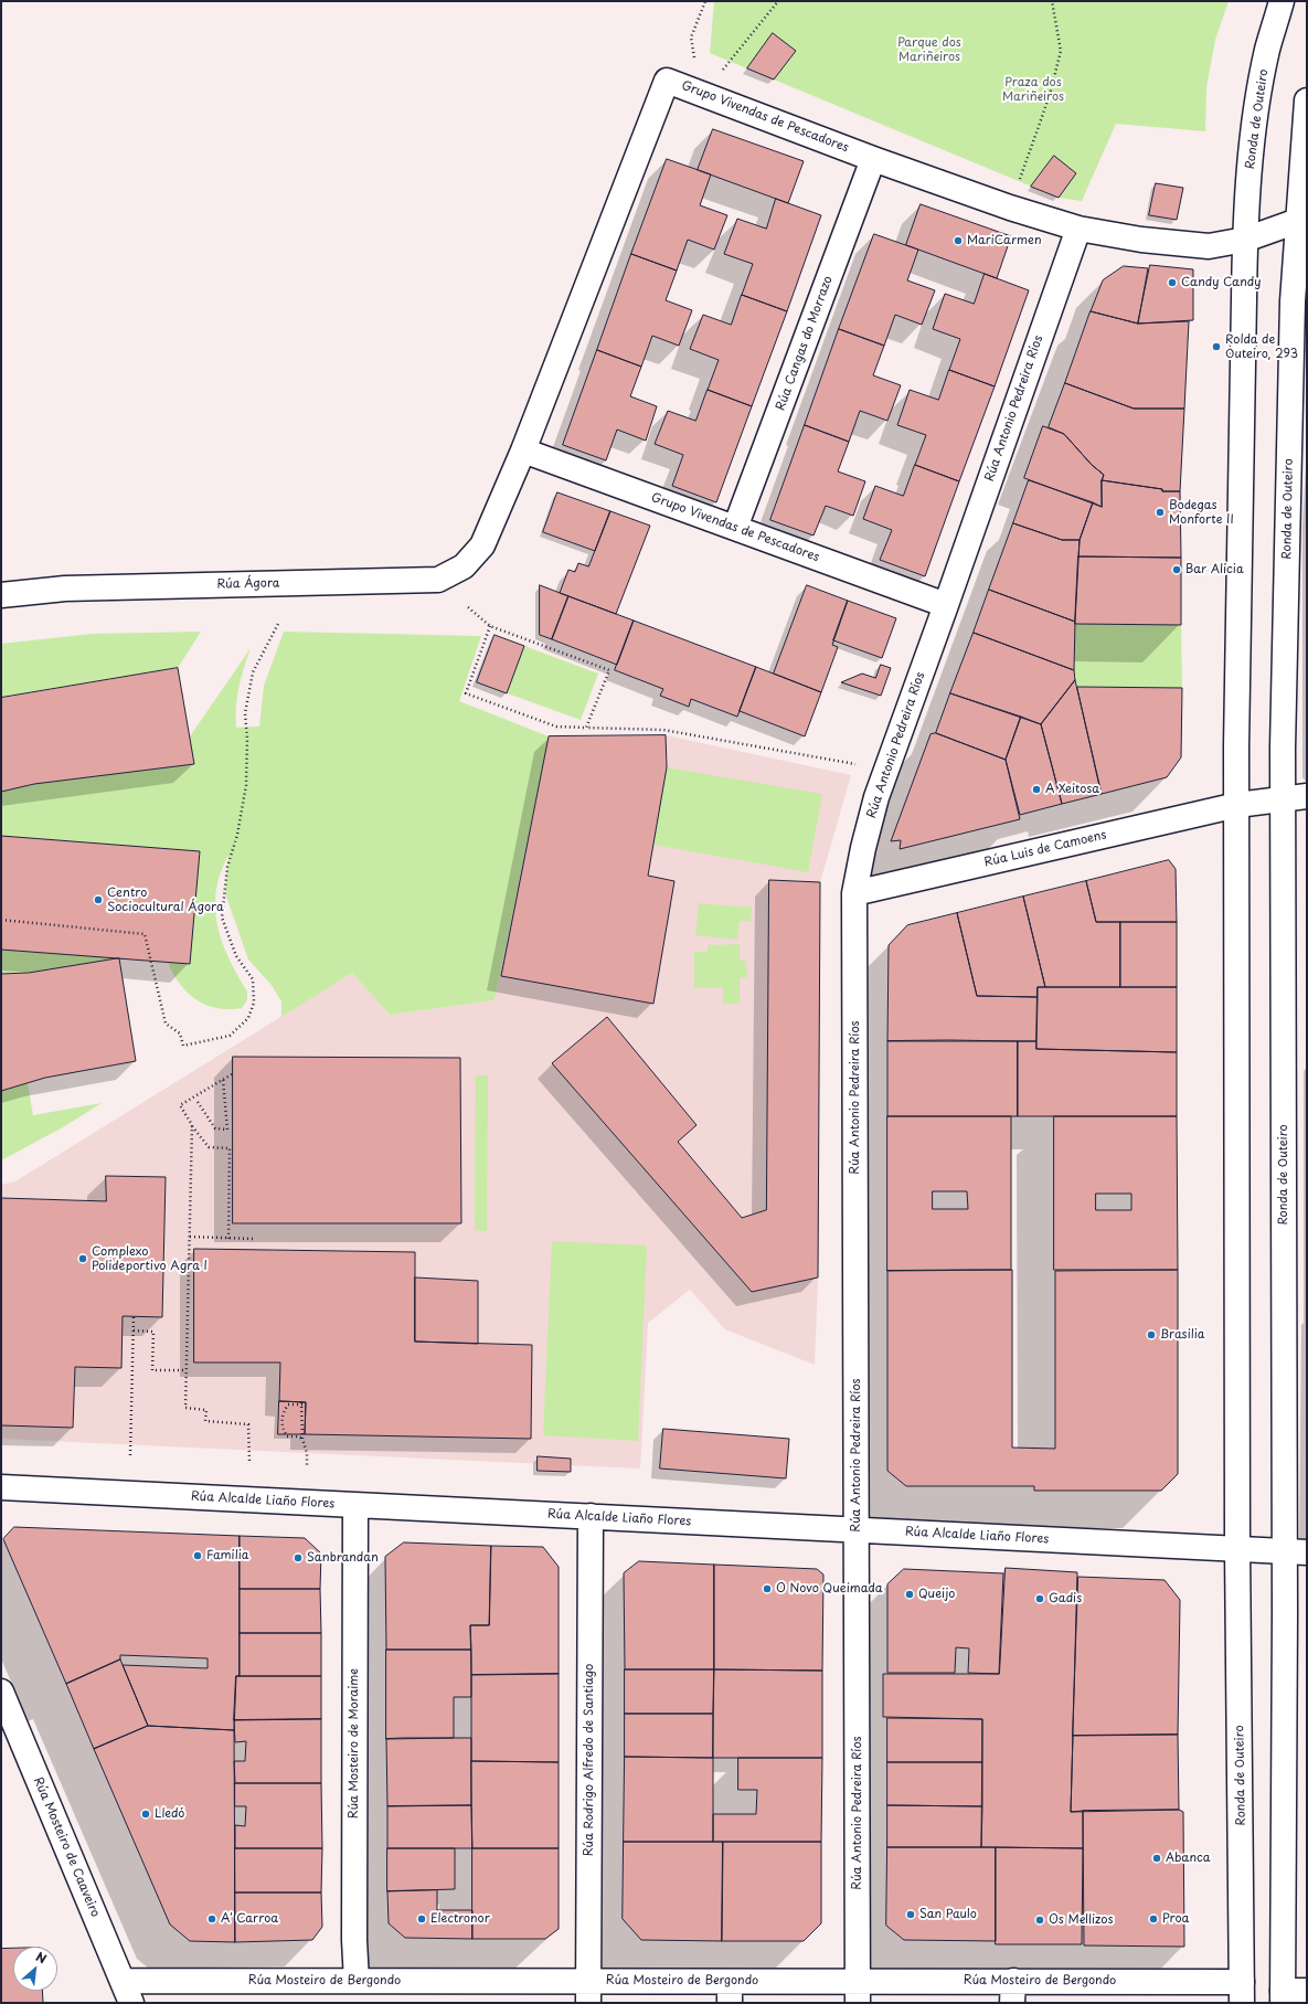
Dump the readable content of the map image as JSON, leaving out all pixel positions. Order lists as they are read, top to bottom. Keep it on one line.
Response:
{"streets":{"street":["Grupo Vivendas de Pescadores","Ronda de Outeiro","Rúa Cangas do Morrazo","Rúa Antonio Pedreira Ríos","Rúa Ágora","Rúa Luis de Camoens","Rúa Alcalde Liaño Flores","Rúa Mosteiro de Moraime","Rúa Rodrigo Alfredo de Santiago","Rúa Mosteiro de Caaveiro","Rúa Mosteiro de Bergondo"]},"crossings":[["Grupo Vivendas de Pescadores","Ronda de Outeiro"],["Grupo Vivendas de Pescadores","Rúa Cangas do Morrazo"],["Grupo Vivendas de Pescadores","Rúa Antonio Pedreira Ríos"],["Grupo Vivendas de Pescadores","Rúa Ágora"],["Ronda de Outeiro","Rúa Luis de Camoens"],["Ronda de Outeiro","Rúa Alcalde Liaño Flores"],["Ronda de Outeiro","Rúa Mosteiro de Bergondo"],["Rúa Antonio Pedreira Ríos","Rúa Luis de Camoens"],["Rúa Antonio Pedreira Ríos","Rúa Alcalde Liaño Flores"],["Rúa Antonio Pedreira Ríos","Rúa Mosteiro de Bergondo"],["Rúa Alcalde Liaño Flores","Rúa Mosteiro de Moraime"],["Rúa Alcalde Liaño Flores","Rúa Rodrigo Alfredo de Santiago"],["Rúa Mosteiro de Moraime","Rúa Mosteiro de Bergondo"],["Rúa Rodrigo Alfredo de Santiago","Rúa Mosteiro de Bergondo"],["Rúa Mosteiro de Caaveiro","Rúa Mosteiro de Bergondo"]],"parks":["Parque dos Mariñeiros","Praza dos Mariñeiros"],"places":["MariCarmen","Candy Candy","Rolda de Outeiro, 293","Bodegas Monforte II","Bar Alicia","A Xeitosa","Centro Sociocultural Ágora","Complexo Polideportivo Agra I","Brasilia","Familia","Sanbrandan","O Novo Queimada","Queijo","Gadis","Lledó","Abanca","San Paulo","A' Carroa","Electronor","Proa","Os Mellizos"],"north":"top right"}
